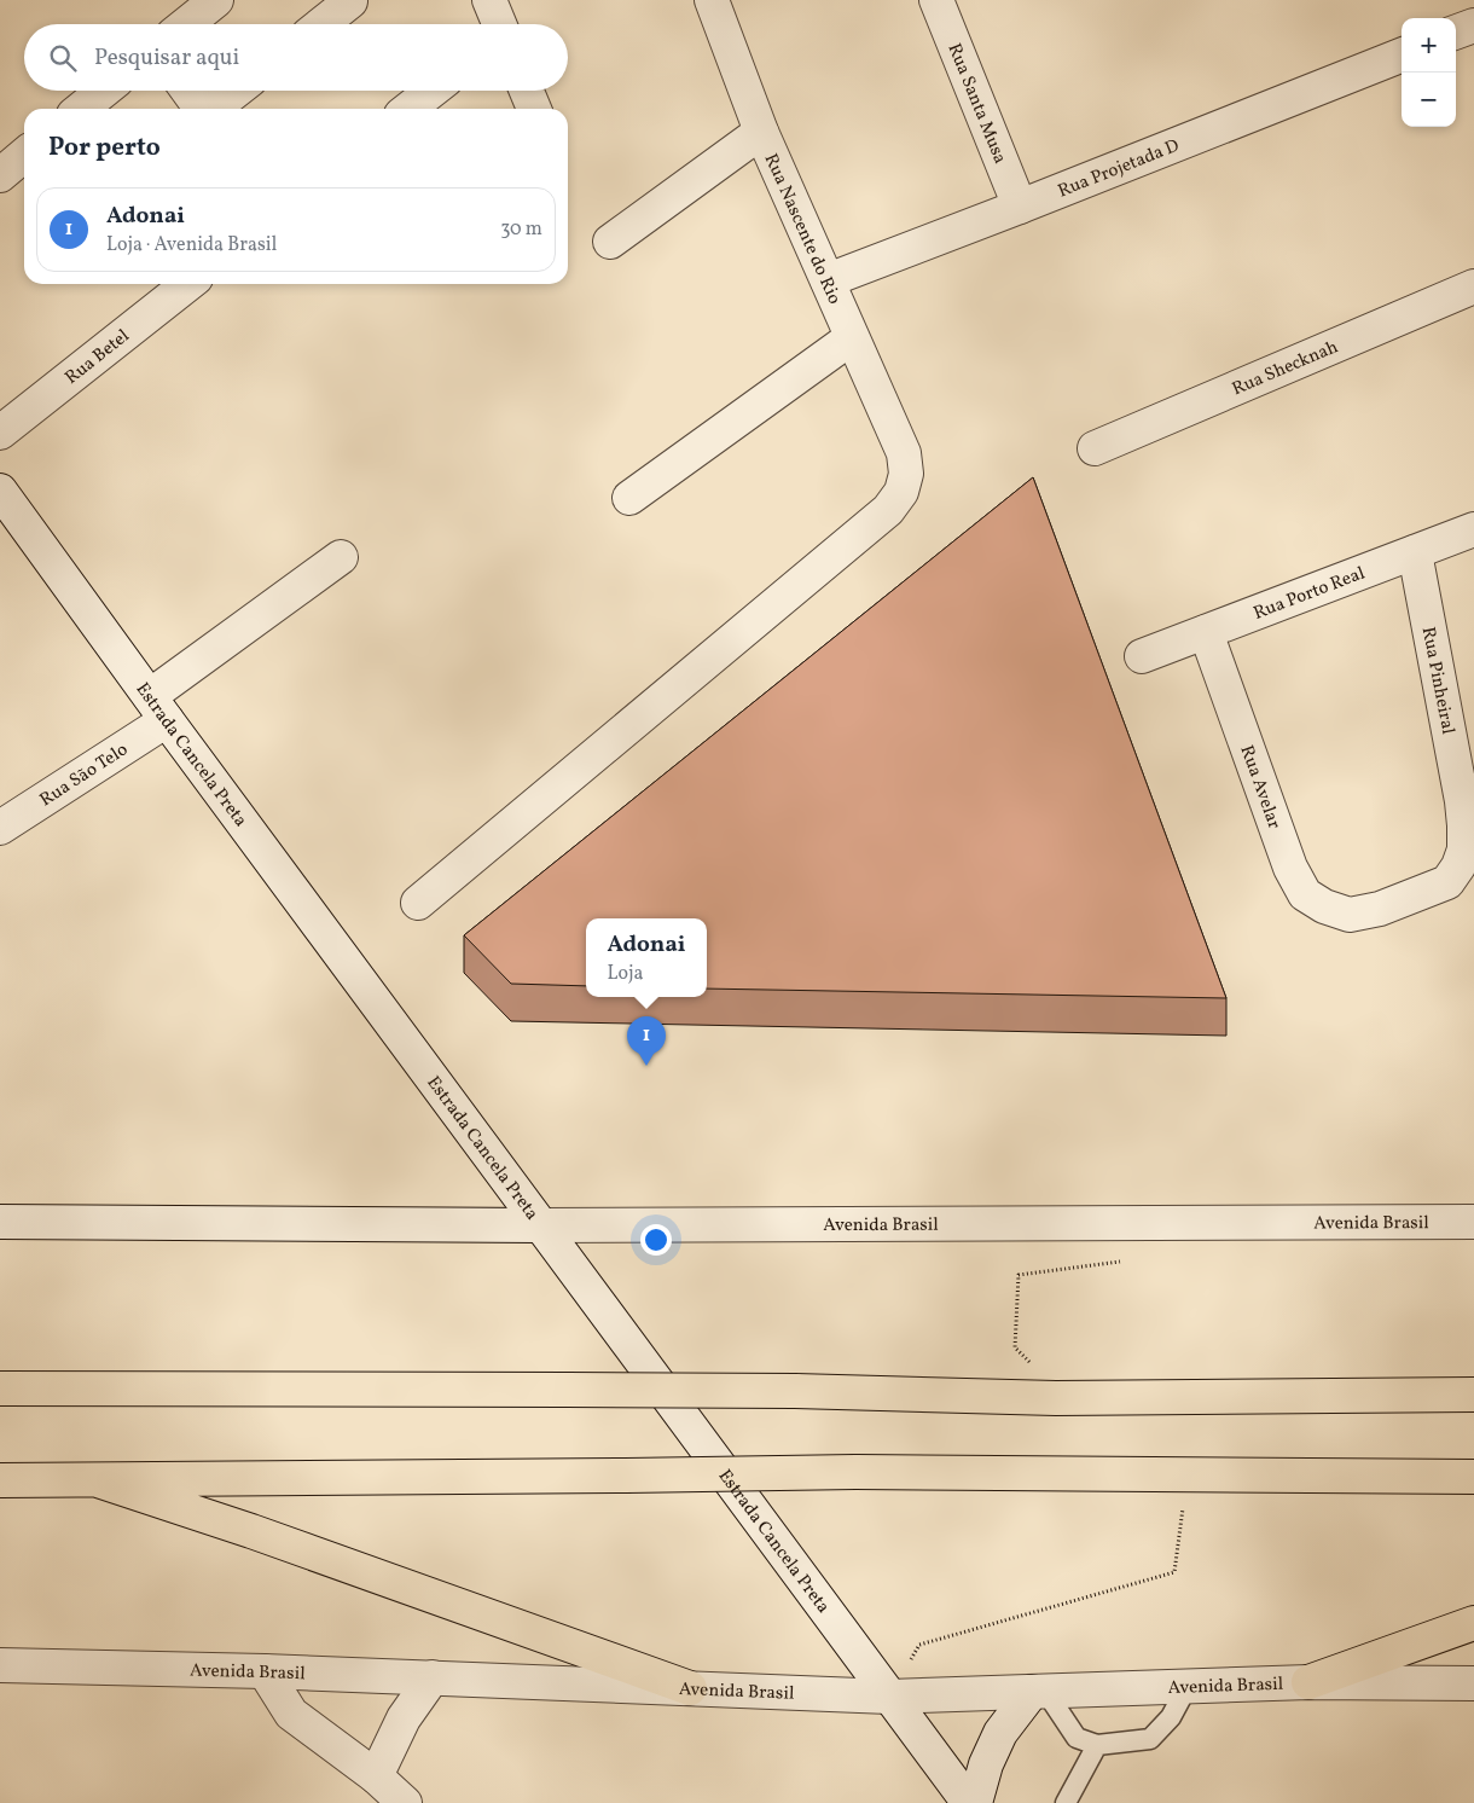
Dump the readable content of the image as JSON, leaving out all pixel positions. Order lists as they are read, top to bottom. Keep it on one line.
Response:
{"streets":{"street":["Rua Santa Musa","Rua Projetada D","Rua Nascente do Rio","Rua Betel","Rua Shecknah","Rua Porto Real","Rua Pinheiral","Estrada Cancela Preta","Rua São Telo","Rua Avelar","Avenida Brasil"]},"crossings":[["Rua Santa Musa","Rua Projetada D"],["Rua Projetada D","Rua Nascente do Rio"],["Rua Porto Real","Rua Pinheiral"],["Rua Porto Real","Rua Avelar"],["Rua Pinheiral","Rua Avelar"],["Estrada Cancela Preta","Rua São Telo"],["Estrada Cancela Preta","Avenida Brasil"]],"page":{"map_buttons":["+","−"],"search":"Pesquisar aqui","heading":"Por perto","list":[{"mark":"1","name":"Adonai","note":"Loja · Avenida Brasil","value":"30 m"}],"popup":["Adonai","Loja"],"pins":"1"}}
